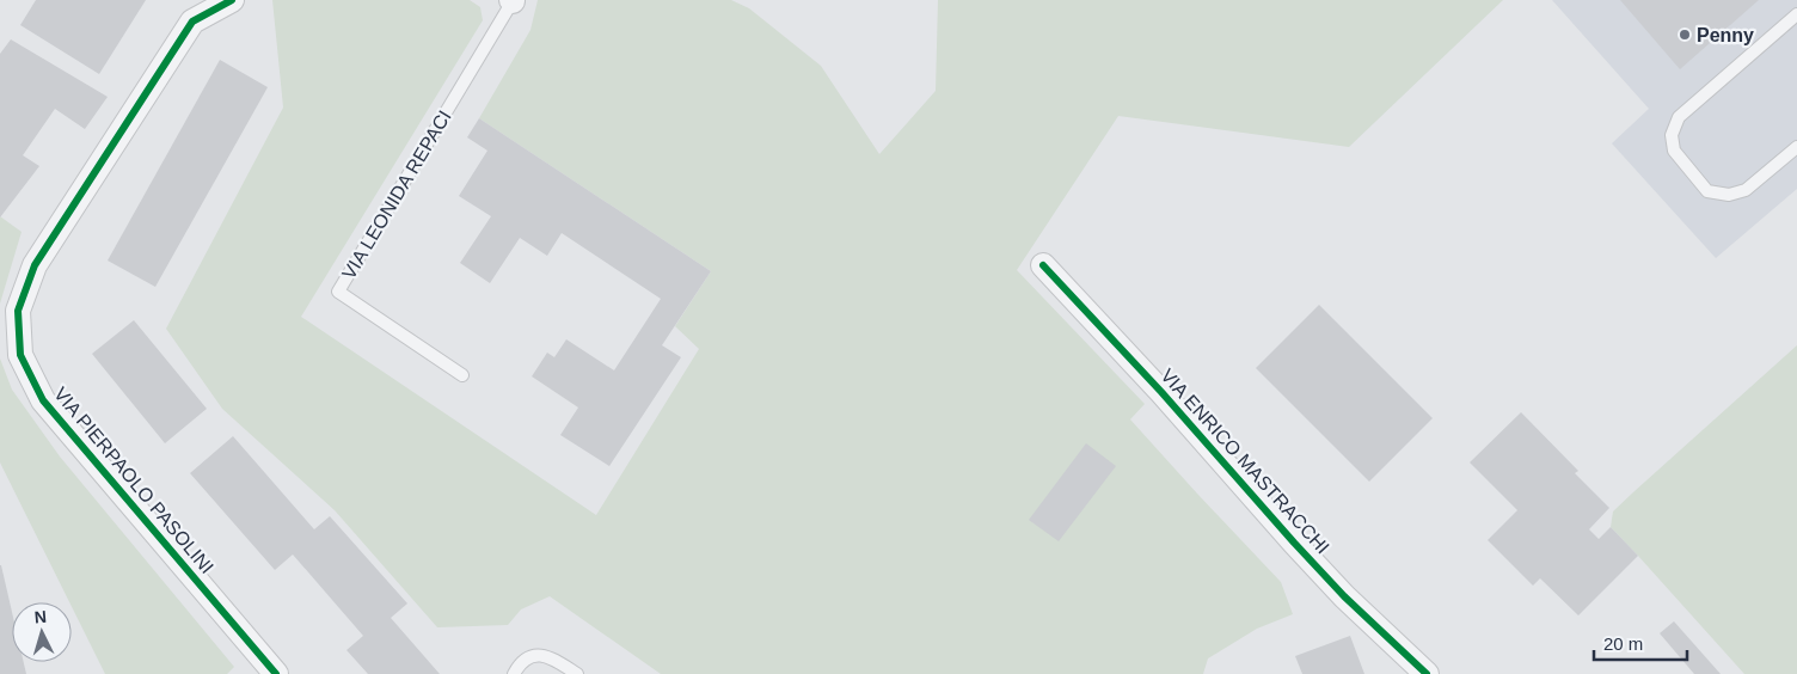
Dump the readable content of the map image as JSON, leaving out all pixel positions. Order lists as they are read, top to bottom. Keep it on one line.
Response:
{"streets":{"street":["VIA ENRICO MASTRACCHI","VIA PIERPAOLO PASOLINI"],"lane":["VIA LEONIDA REPACI"]},"places":["Penny"],"scale_bar":"20 m","north":"top"}
